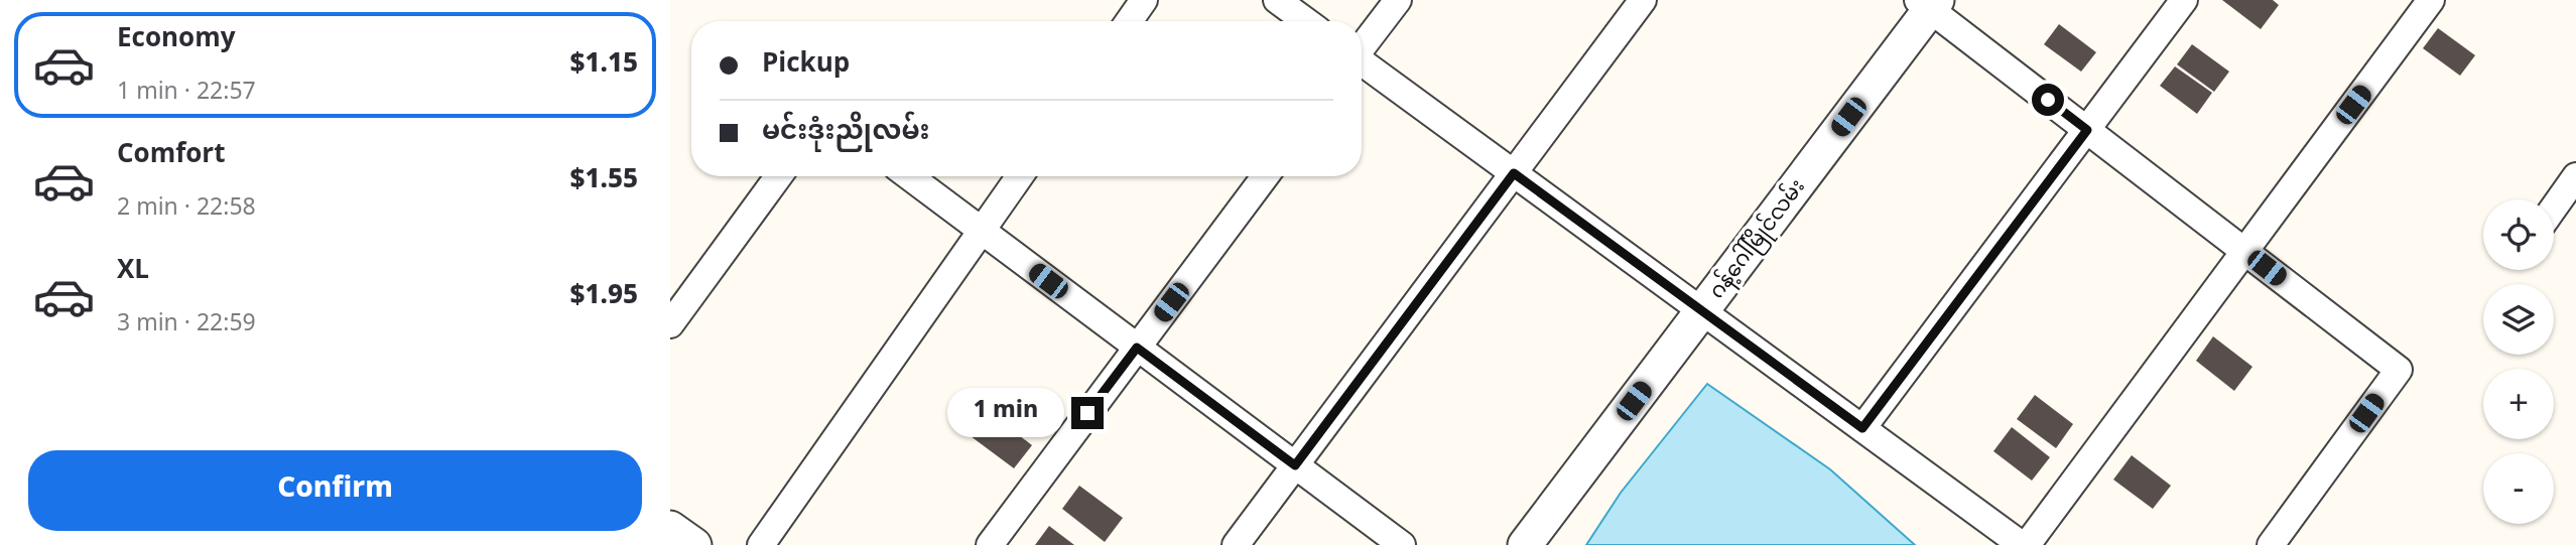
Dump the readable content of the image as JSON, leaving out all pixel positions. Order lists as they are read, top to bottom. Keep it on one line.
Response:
{"streets":{"street":["ဂန့်ဂေါ်မြိုင်လမ်း"]},"page":{"list":[{"name":"Economy","note":"1 min · 22:57","value":"$1.15"},{"name":"Comfort","note":"2 min · 22:58","value":"$1.55"},{"name":"XL","note":"3 min · 22:59","value":"$1.95"}],"banner":["Pickup","မင်းဒုံးညိုလမ်း"],"map_buttons":["+","−"],"bubble":"1 min","buttons":"Confirm"}}
